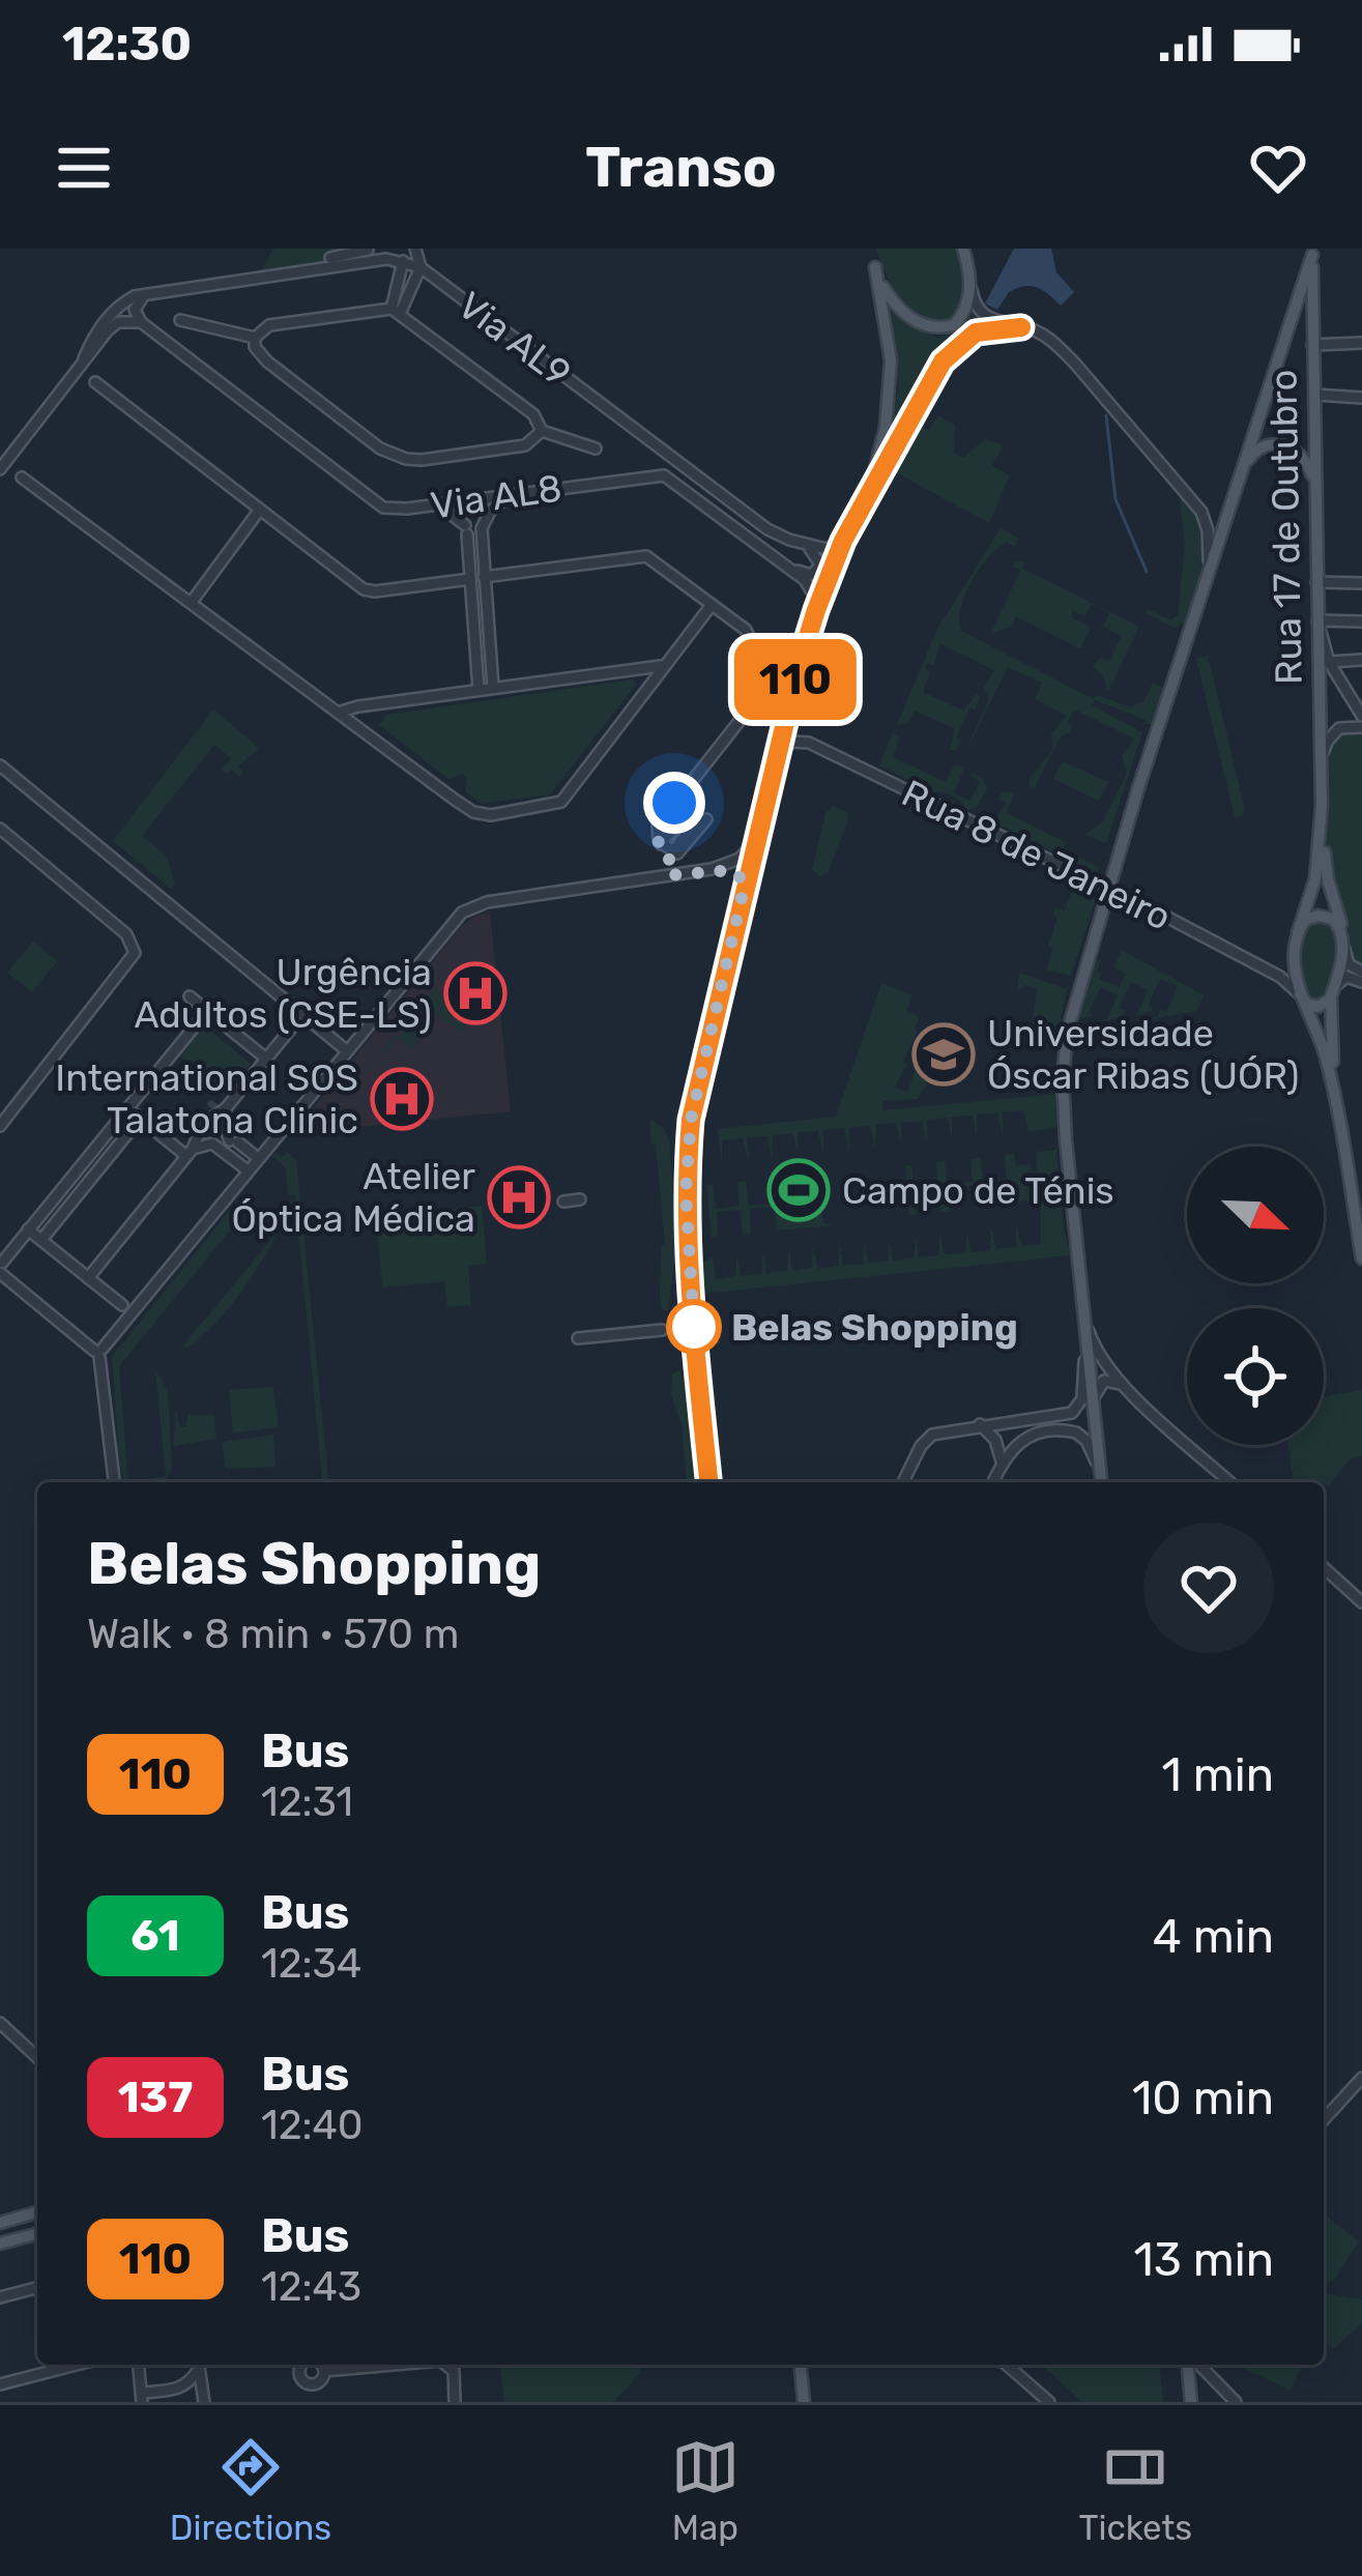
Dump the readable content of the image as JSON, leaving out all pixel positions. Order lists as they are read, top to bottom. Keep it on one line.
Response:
{"streets":{"main road":["Rua 17 de Outubro"],"street":["Via AL9","Via AL8","Rua 8 de Janeiro"]},"crossings":[["Rua 17 de Outubro","Rua 8 de Janeiro"]],"places":{"hospital":["Urgência Adultos (CSE-LS)","International SOS Talatona Clinic","Atelier Óptica Médica"],"school or university":["Universidade Óscar Ribas (UÓR)"],"sports":["Campo de Ténis"],"other":["Belas Shopping"]},"lines":["bus line 110"],"north":"bottom right","page":{"status":"12:30","header":"Transo","on_map":"110","heading":["Belas Shopping","Walk · 8 min · 570 m"],"list":[{"mark":"110","name":"Bus","note":"12:31","value":"1 min"},{"mark":"61","name":"Bus","note":"12:34","value":"4 min"},{"mark":"137","name":"Bus","note":"12:40","value":"10 min"},{"mark":"110","name":"Bus","note":"12:43","value":"13 min"}],"tabs":["Directions","Map","Tickets"]}}
